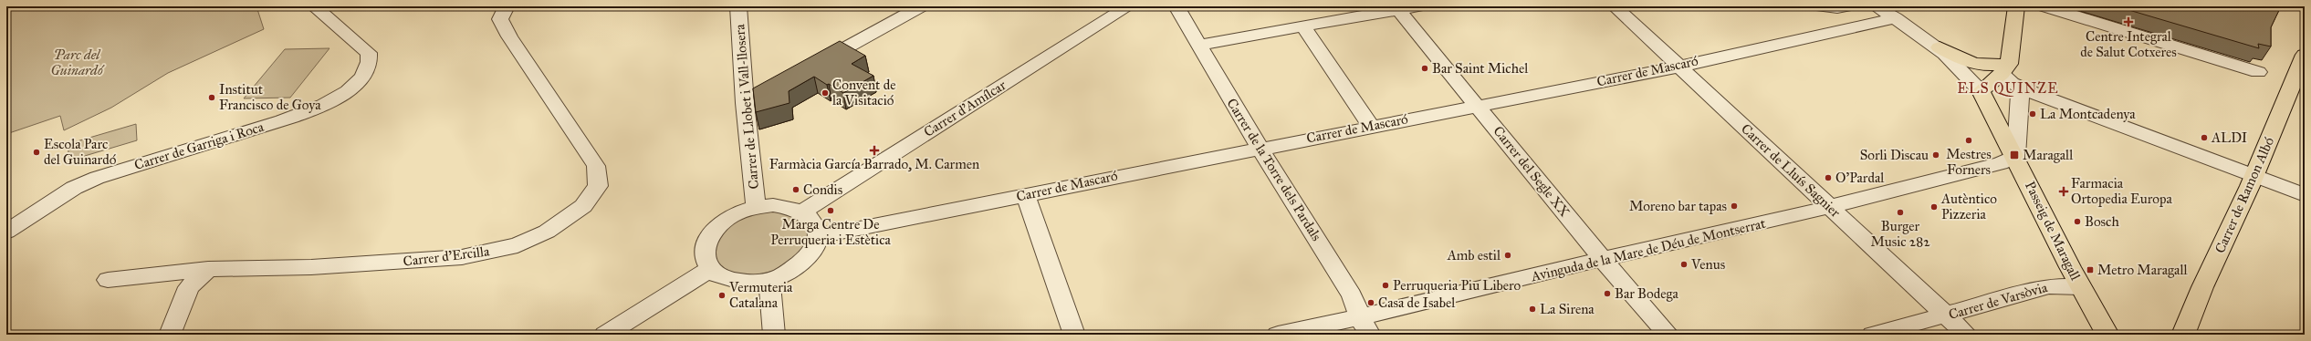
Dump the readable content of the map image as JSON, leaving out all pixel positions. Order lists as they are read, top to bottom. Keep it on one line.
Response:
{"streets":{"main road":["Carrer de Ramon Albó","Passeig de Maragall"],"street":["Carrer de Mascaró","Carrer de Llobet i Vall-llosera","Carrer d'Amílcar","Carrer de Garriga i Roca","Carrer de la Torre dels Pardals","Carrer de Lluís Sagnier","Carrer del Segle XX","Avinguda de la Mare de Déu de Montserrat","Carrer d'Ercilla","Carrer de Varsòvia"]},"crossings":[["Carrer de Mascaró","Carrer de Llobet i Vall-llosera"],["Carrer de Mascaró","Carrer d'Amílcar"],["Carrer de Mascaró","Carrer de la Torre dels Pardals"],["Carrer de Mascaró","Carrer de Lluís Sagnier"],["Carrer de Mascaró","Carrer del Segle XX"],["Carrer de Mascaró","Passeig de Maragall"],["Carrer de Llobet i Vall-llosera","Carrer d'Amílcar"],["Carrer de la Torre dels Pardals","Avinguda de la Mare de Déu de Montserrat"],["Carrer de Lluís Sagnier","Avinguda de la Mare de Déu de Montserrat"],["Carrer de Lluís Sagnier","Carrer de Varsòvia"],["Carrer del Segle XX","Avinguda de la Mare de Déu de Montserrat"],["Passeig de Maragall","Avinguda de la Mare de Déu de Montserrat"],["Passeig de Maragall","Carrer de Varsòvia"]],"districts":["ELS QUINZE"],"parks":["Parc del Guinardó"],"places":{"health":["Centre Integral de Salut Cotxeres","Farmàcia García Barrado, M. Carmen","Farmacia Ortopedia Europa"],"other":["Bar Saint Michel","Convent de la Visitació","Institut Francisco de Goya","La Montcadenya","ALDI","Mestres Forners","Escola Parc del Guinardó","Sorli Discau","O'Pardal","Condis","Moreno bar tapas","Autèntico Pizzeria","Marga Centre De Perruqueria i Estètica","Burger Music 282","Bosch","Amb estil","Venus","Perruqueria Piu Libero","Bar Bodega","Vermuteria Catalana","Casa de Isabel","La Sirena"],"transit":["Maragall","Metro Maragall"]}}
